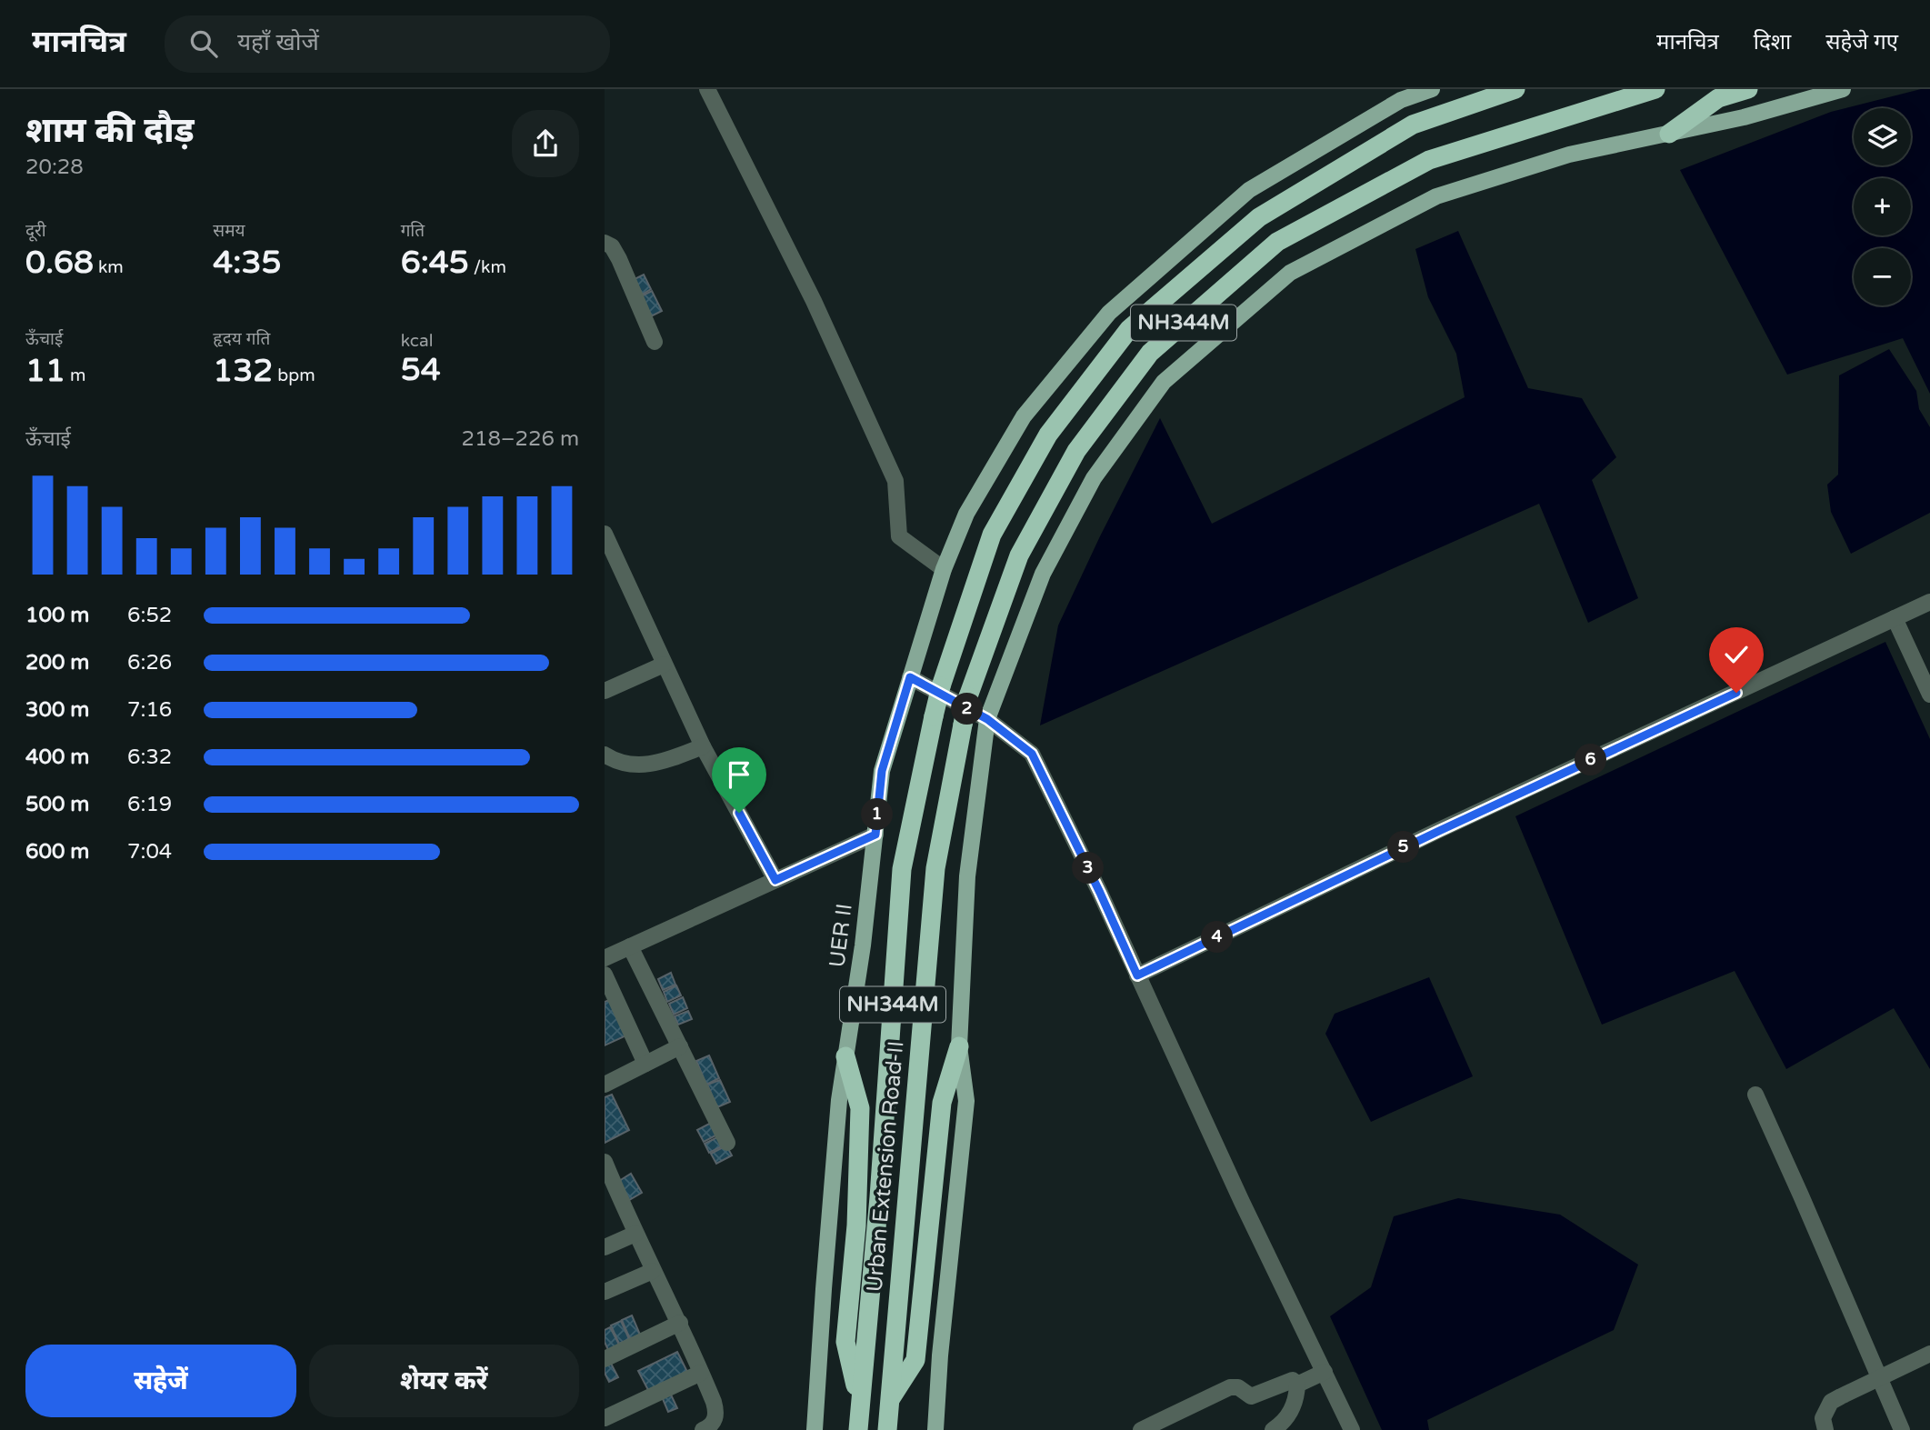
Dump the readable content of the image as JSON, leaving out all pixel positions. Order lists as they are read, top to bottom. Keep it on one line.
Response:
{"streets":{"highway":["NH344M","Urban Extension Road-II"],"main road":["UER II"]},"page":{"header":"मानचित्र","search":"यहाँ खोजें","nav":["मानचित्र","दिशा","सहेजे गए"],"heading":["शाम की दौड़","20:28"],"map_buttons":["+","−"],"stats":[["दूरी","0.68 km"],["समय","4:35"],["गति","6:45 /km"],["ऊँचाई","11 m"],["हृदय गति","132 bpm"],["kcal","54"]],"chart":["ऊँचाई","218–226 m"],"list":[{"name":"100 m","note":"6:52"},{"name":"200 m","note":"6:26"},{"name":"300 m","note":"7:16"},{"name":"400 m","note":"6:32"},{"name":"500 m","note":"6:19"},{"name":"600 m","note":"7:04"}],"pins":["2","6","1","5","3","4"],"buttons":["सहेजें","शेयर करें"]}}
